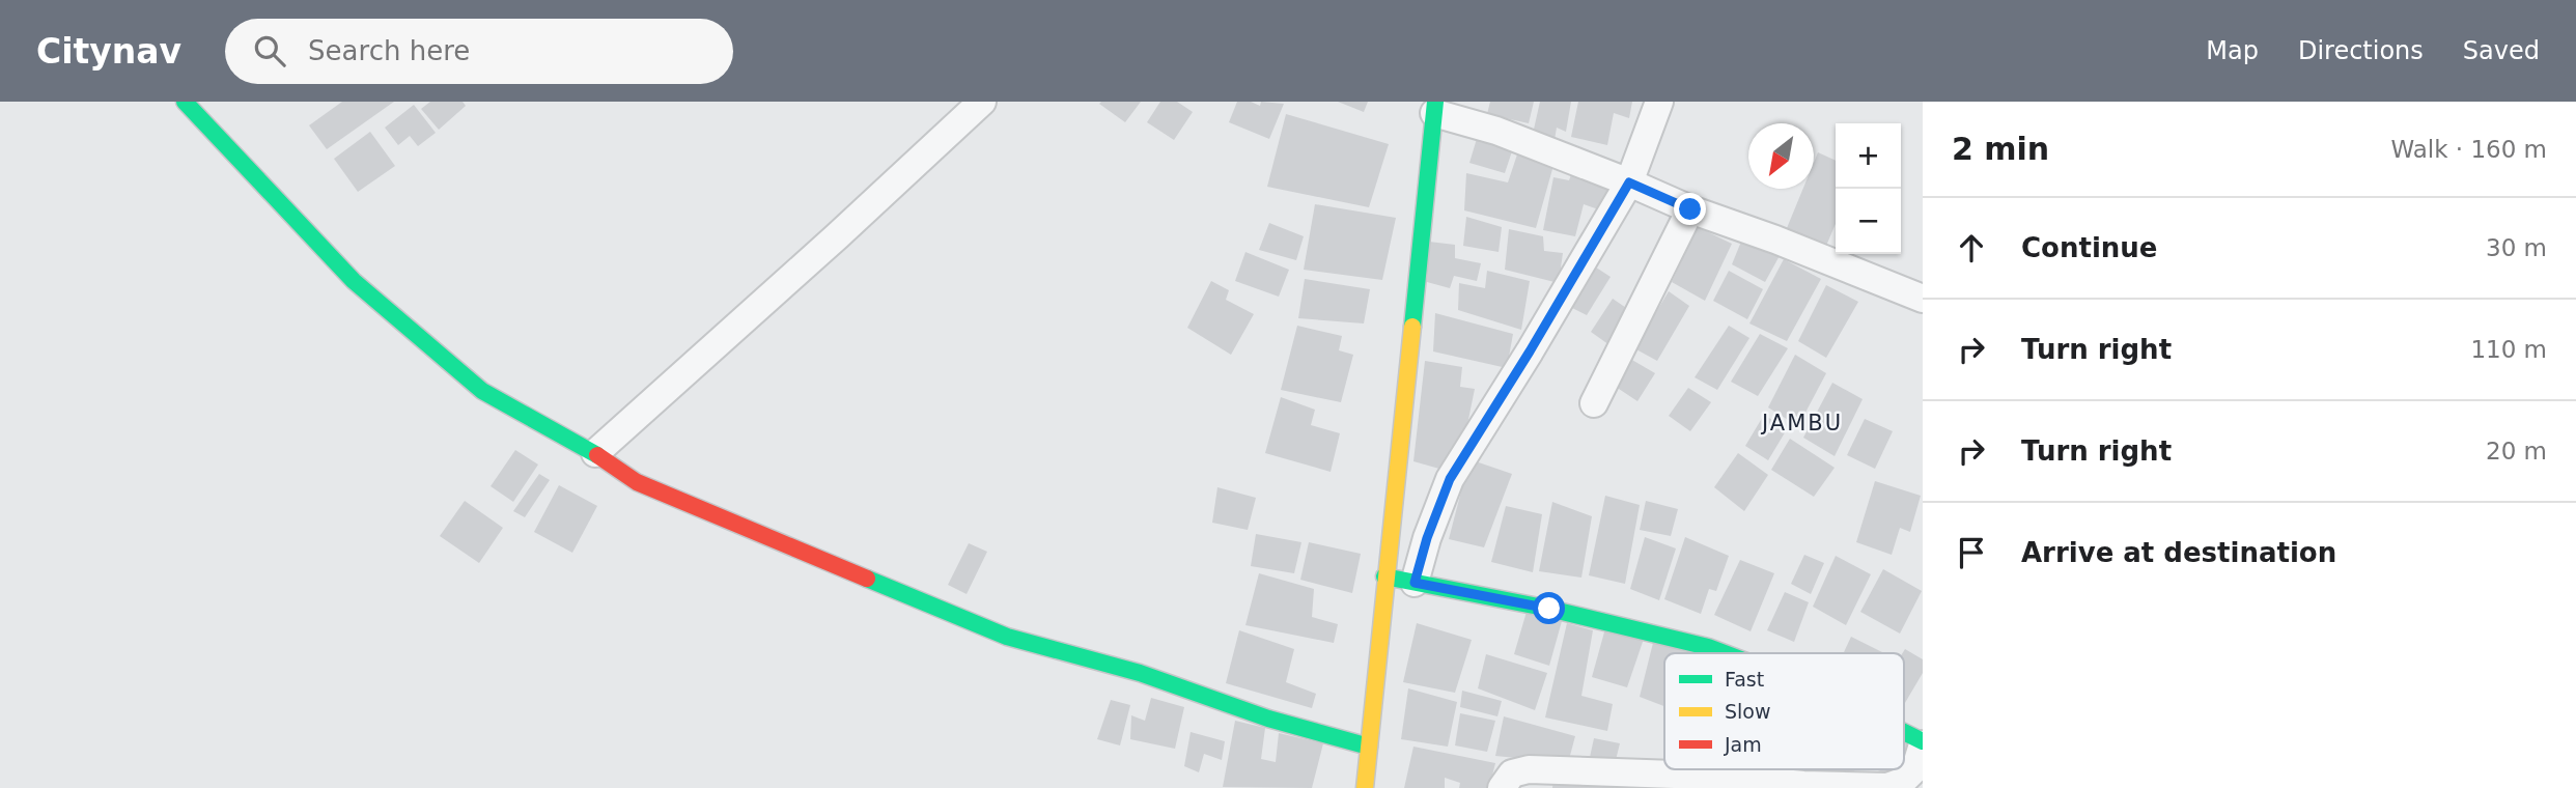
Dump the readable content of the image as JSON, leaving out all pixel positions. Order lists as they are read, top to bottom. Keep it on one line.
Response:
{"districts":["JAMBU"],"legend":["Fast","Slow","Jam"],"north":"bottom left","page":{"header":"Citynav","search":"Search here","nav":["Map","Directions","Saved"],"heading":["2 min","Walk · 160 m"],"map_buttons":["+","−"],"list":[["Continue","30 m"],["Turn right","110 m"],["Turn right","20 m"],"Arrive at destination"]}}
